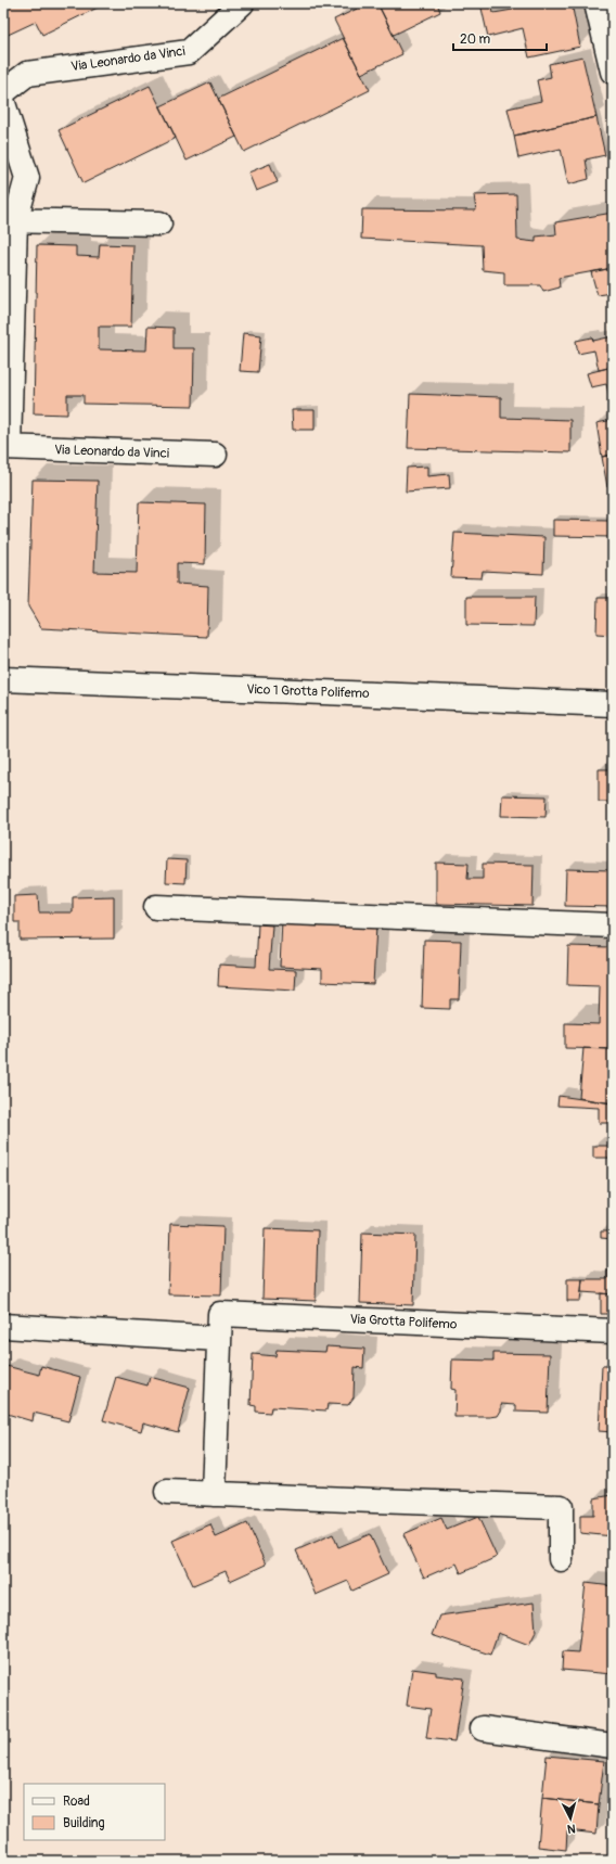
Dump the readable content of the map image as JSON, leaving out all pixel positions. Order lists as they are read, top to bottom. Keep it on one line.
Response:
{"streets":{"street":["Via Leonardo da Vinci","Vico 1 Grotta Polifemo","Via Grotta Polifemo"]},"legend":["Road","Building"],"scale_bar":"20 m","north":"bottom"}
